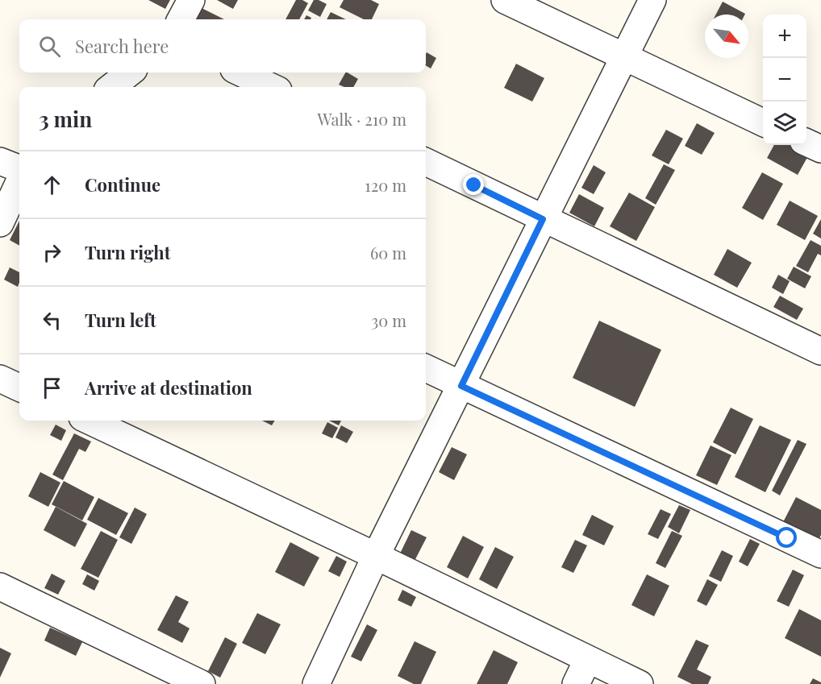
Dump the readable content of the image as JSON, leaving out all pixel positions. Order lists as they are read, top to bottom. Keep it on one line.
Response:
{"north":"bottom right","page":{"map_buttons":["+","−"],"search":"Search here","heading":["3 min","Walk · 210 m"],"list":[["Continue","120 m"],["Turn right","60 m"],["Turn left","30 m"],"Arrive at destination"]}}
